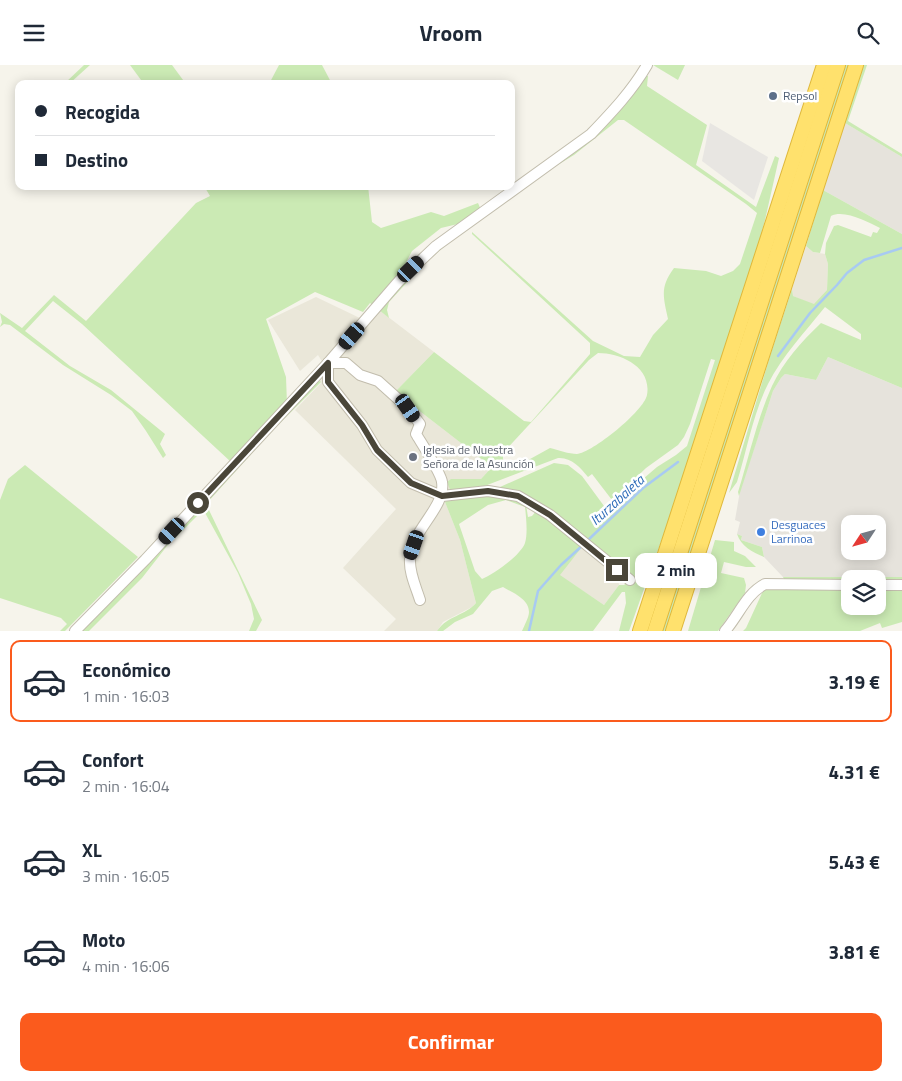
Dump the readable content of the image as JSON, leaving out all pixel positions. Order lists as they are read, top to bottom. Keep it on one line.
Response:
{"water":["Iturzabaleta"],"places":["Repsol","Iglesia de Nuestra Señora de la Asunción","Desguaces Larrinoa"],"north":"bottom left","page":{"header":"Vroom","banner":["Recogida","Destino"],"bubble":"2 min","list":[{"name":"Económico","note":"1 min · 16:03","value":"3.19 €"},{"name":"Confort","note":"2 min · 16:04","value":"4.31 €"},{"name":"XL","note":"3 min · 16:05","value":"5.43 €"},{"name":"Moto","note":"4 min · 16:06","value":"3.81 €"}],"buttons":"Confirmar"}}
